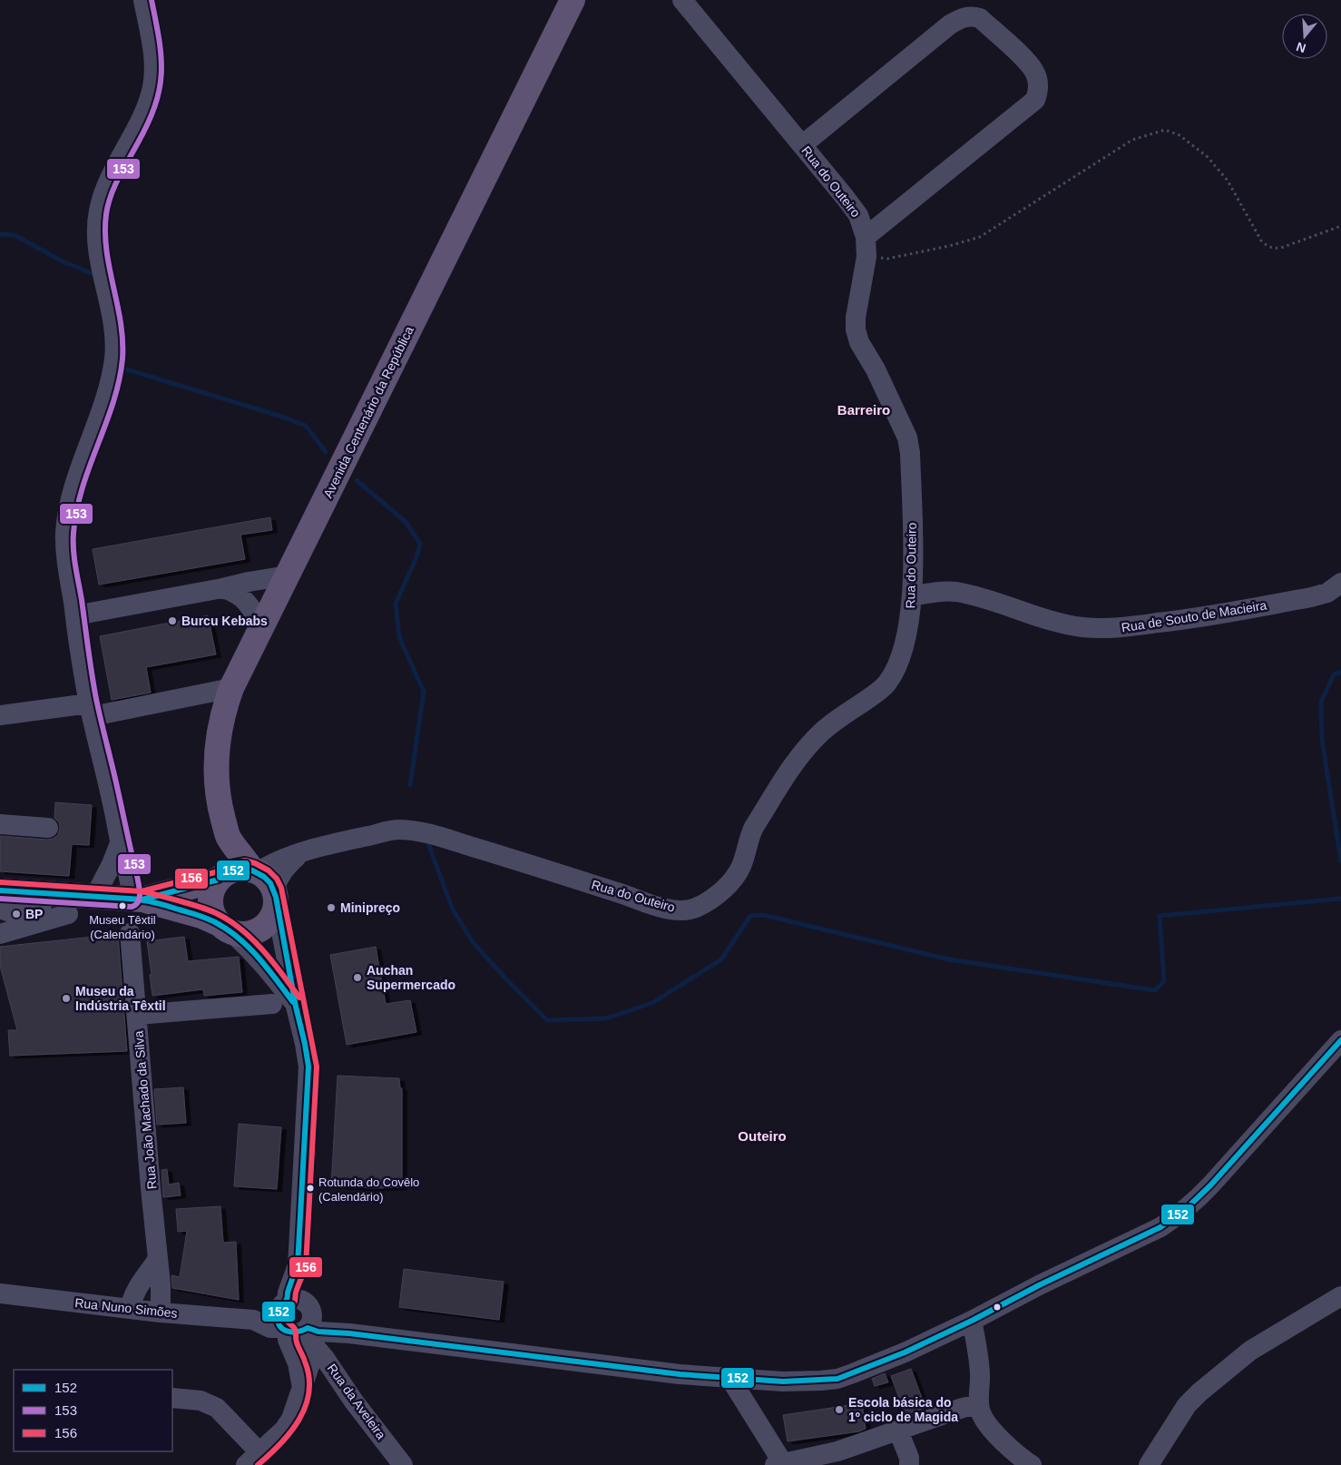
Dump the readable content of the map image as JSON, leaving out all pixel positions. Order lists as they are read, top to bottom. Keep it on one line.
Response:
{"streets":{"main road":["Avenida Centenário da República"],"street":["Rua do Outeiro","Rua de Souto de Macieira","Rua João Machado da Silva","Rua Nuno Simões","Rua da Aveleira"]},"crossings":[["Rua do Outeiro","Avenida Centenário da República"],["Rua do Outeiro","Rua de Souto de Macieira"],["Rua João Machado da Silva","Rua Nuno Simões"],["Rua Nuno Simões","Rua da Aveleira"]],"districts":["Barreiro","Outeiro"],"places":["Burcu Kebabs","Museu Têxtil (Calendário)","Minipreço","BP","Auchan Supermercado","Museu da Indústria Têxtil","Rotunda do Covêlo (Calendário)","Escola básica do 1º ciclo de Magida"],"lines":["transit line 153","transit line 156","transit line 152"],"legend":["152","153","156"],"north":"bottom"}
